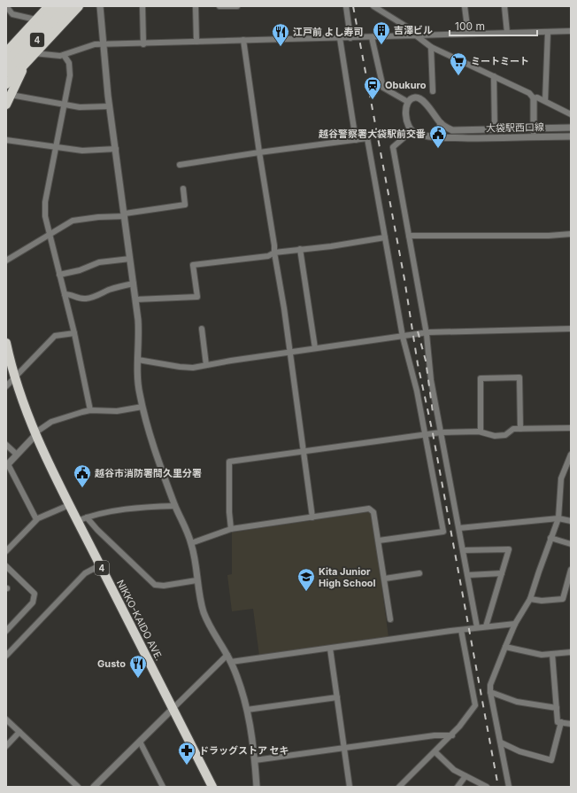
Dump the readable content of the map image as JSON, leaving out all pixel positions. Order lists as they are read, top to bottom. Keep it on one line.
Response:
{"streets":{"highway":["4","NIKKO-KAIDO AVE."],"street":["大袋駅西口線"]},"places":{"building":["吉澤ビル"],"restaurant":["江戸前 よし寿司","Gusto"],"supermarket":["ミートミート"],"station":["Obukuro"],"public building":["越谷警察署大袋駅前交番","越谷市消防署間久里分署"],"school or university":["Kita Junior High School"],"pharmacy":["ドラッグストア セキ"]},"scale_bar":"100 m"}
